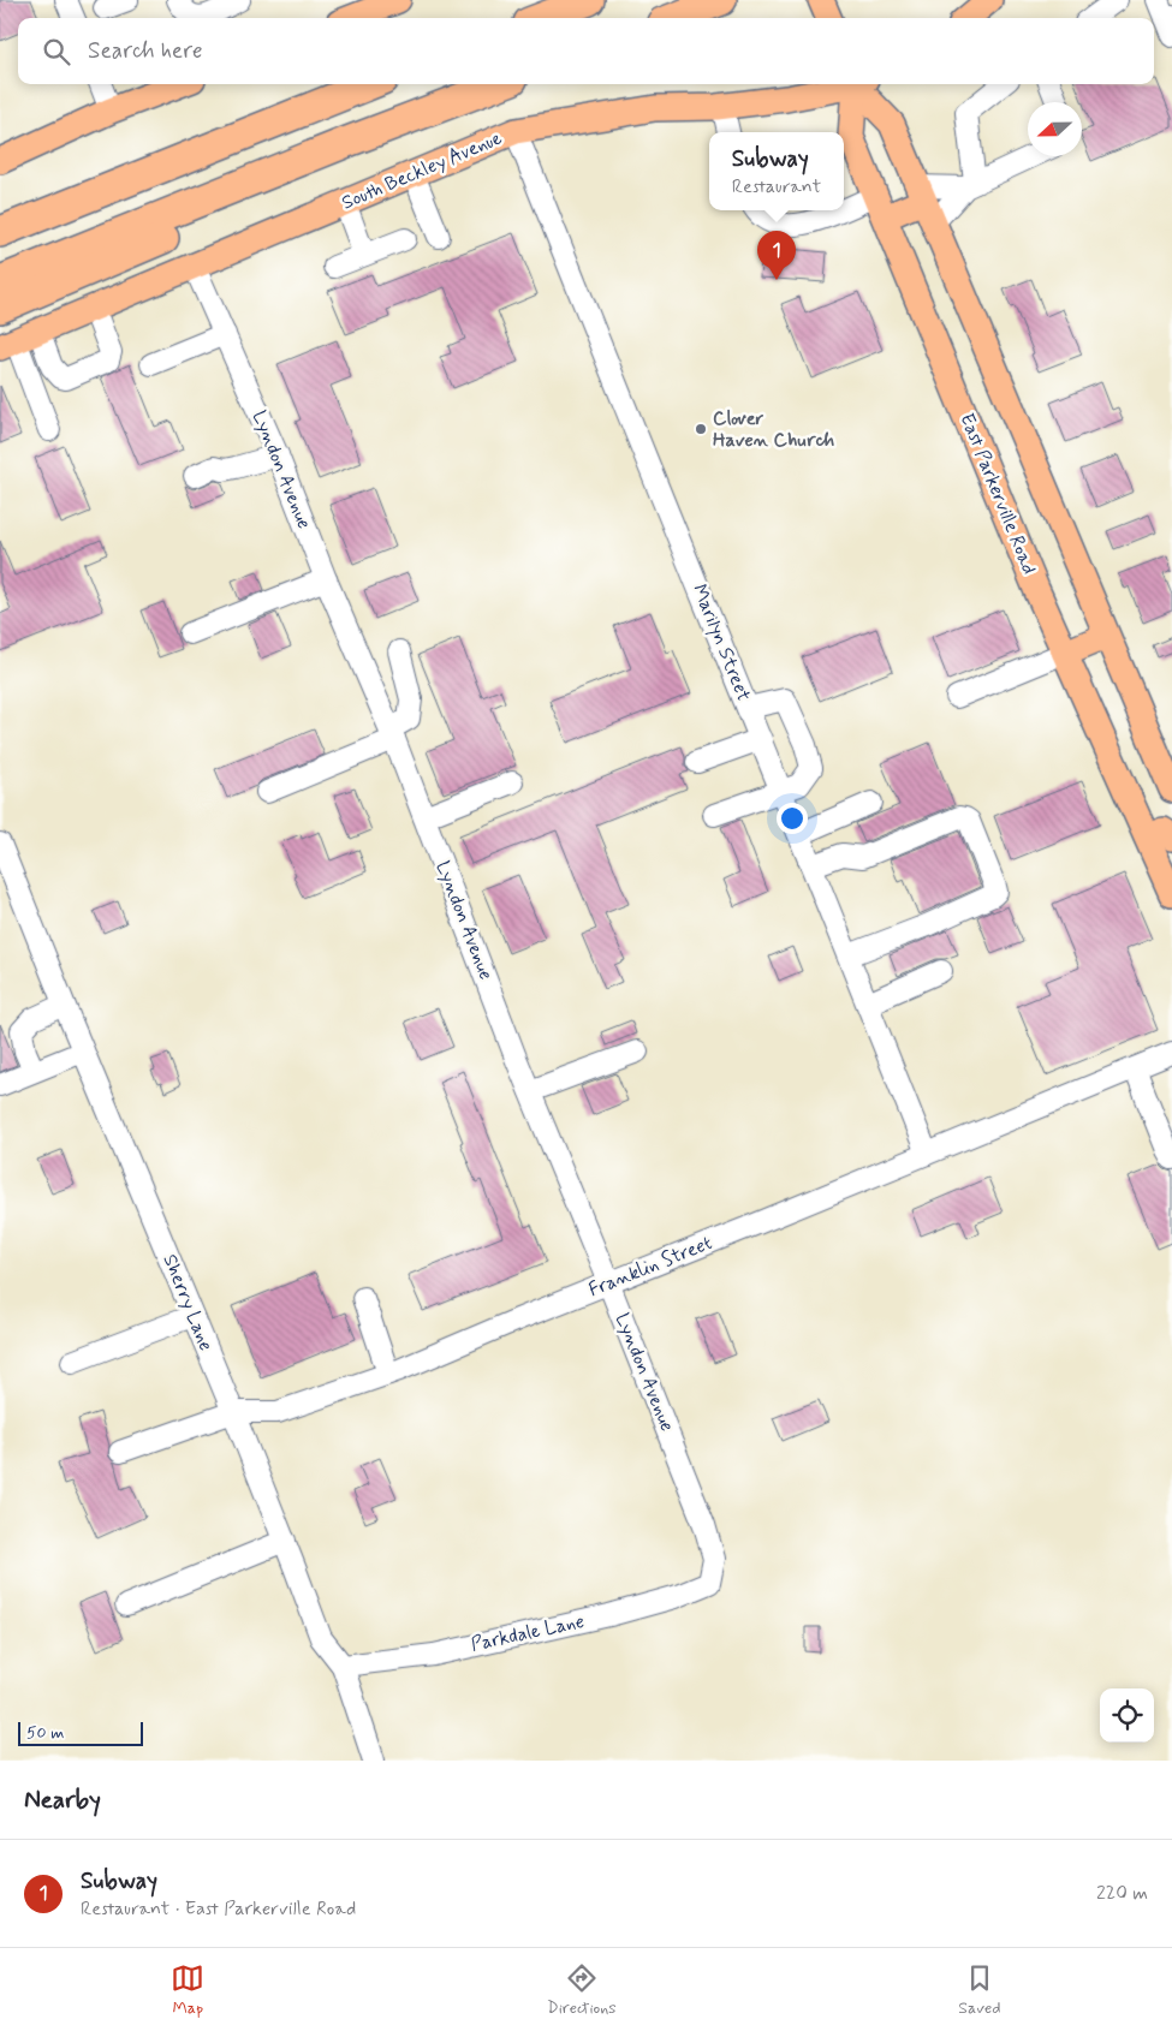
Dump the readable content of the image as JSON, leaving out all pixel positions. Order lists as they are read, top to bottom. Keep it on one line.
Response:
{"streets":{"main road":["South Beckley Avenue","East Parkerville Road"],"street":["Lyndon Avenue","Marilyn Street","Franklin Street","Sherry Lane","Parkdale Lane"]},"crossings":[["South Beckley Avenue","Lyndon Avenue"],["South Beckley Avenue","Marilyn Street"],["Lyndon Avenue","Franklin Street"],["Lyndon Avenue","Parkdale Lane"],["Marilyn Street","Franklin Street"],["Franklin Street","Sherry Lane"],["Sherry Lane","Parkdale Lane"]],"places":["Clover Haven Church"],"scale_bar":"50 m","north":"left","page":{"search":"Search here","popup":["Subway","Restaurant"],"pins":"1","scale":"50 m","heading":"Nearby","list":[{"mark":"1","name":"Subway","note":"Restaurant · East Parkerville Road","value":"220 m"}],"nav":["Map","Directions","Saved"]}}
